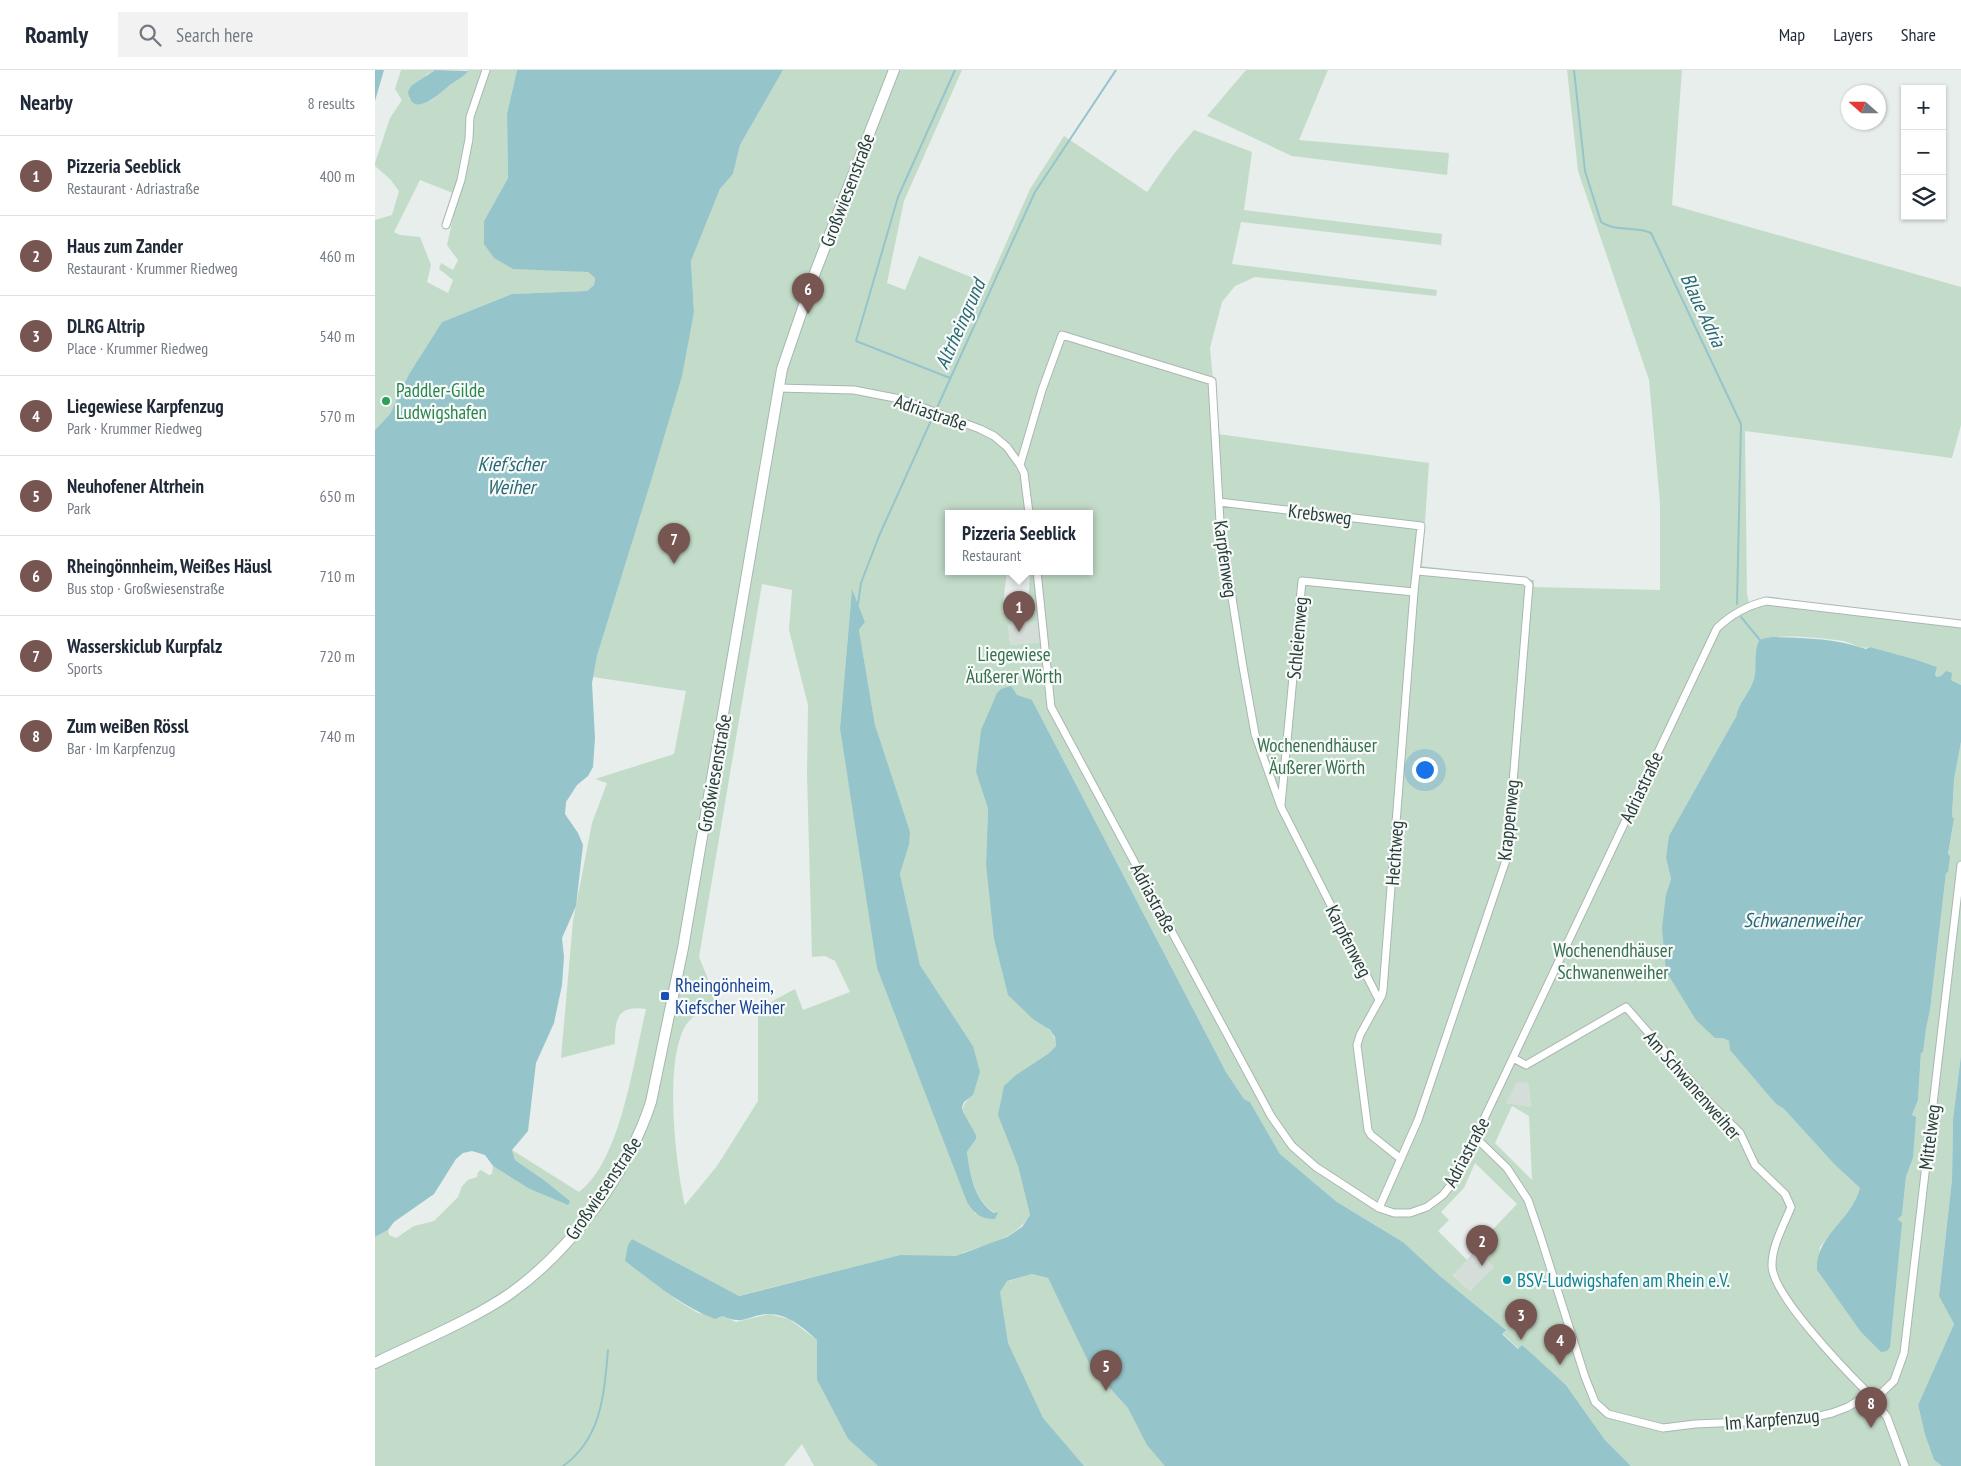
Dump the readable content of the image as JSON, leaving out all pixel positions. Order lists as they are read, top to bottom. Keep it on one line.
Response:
{"streets":{"street":["Großwiesenstraße","Adriastraße","Krebsweg","Karpfenweg","Schleienweg","Krappenweg","Hechtweg","Am Schwanenweiher","Mittelweg","Im Karpfenzug"]},"crossings":[["Großwiesenstraße","Adriastraße"],["Adriastraße","Karpfenweg"],["Adriastraße","Krappenweg"],["Adriastraße","Am Schwanenweiher"],["Adriastraße","Im Karpfenzug"],["Krebsweg","Karpfenweg"],["Krebsweg","Hechtweg"],["Karpfenweg","Schleienweg"],["Karpfenweg","Hechtweg"],["Schleienweg","Hechtweg"],["Krappenweg","Hechtweg"],["Am Schwanenweiher","Mittelweg"],["Am Schwanenweiher","Im Karpfenzug"],["Mittelweg","Im Karpfenzug"]],"water":["Blaue Adria","Altrheingrund","Kief'scher Weiher","Schwanenweiher"],"parks":["Liegewiese Äußerer Wörth","Wochenendhäuser Äußerer Wörth","Wochenendhäuser Schwanenweiher"],"places":{"other":["Paddler-Gilde Ludwigshafen","BSV-Ludwigshafen am Rhein e.V."],"transit":["Rheingönheim, Kiefscher Weiher"]},"north":"left","page":{"header":"Roamly","search":"Search here","nav":["Map","Layers","Share"],"heading":["Nearby","8 results"],"map_buttons":["+","−"],"list":[{"mark":"1","name":"Pizzeria Seeblick","note":"Restaurant · Adriastraße","value":"400 m"},{"mark":"2","name":"Haus zum Zander","note":"Restaurant · Krummer Riedweg","value":"460 m"},{"mark":"3","name":"DLRG Altrip","note":"Place · Krummer Riedweg","value":"540 m"},{"mark":"4","name":"Liegewiese Karpfenzug","note":"Park · Krummer Riedweg","value":"570 m"},{"mark":"5","name":"Neuhofener Altrhein","note":"Park","value":"650 m"},{"mark":"6","name":"Rheingönnheim, Weißes Häusl","note":"Bus stop · Großwiesenstraße","value":"710 m"},{"mark":"7","name":"Wasserskiclub Kurpfalz","note":"Sports","value":"720 m"},{"mark":"8","name":"Zum weiBen Rössl","note":"Bar · Im Karpfenzug","value":"740 m"}],"pins":["6","7","1","2","3","4","5","8"],"popup":["Pizzeria Seeblick","Restaurant"]}}
